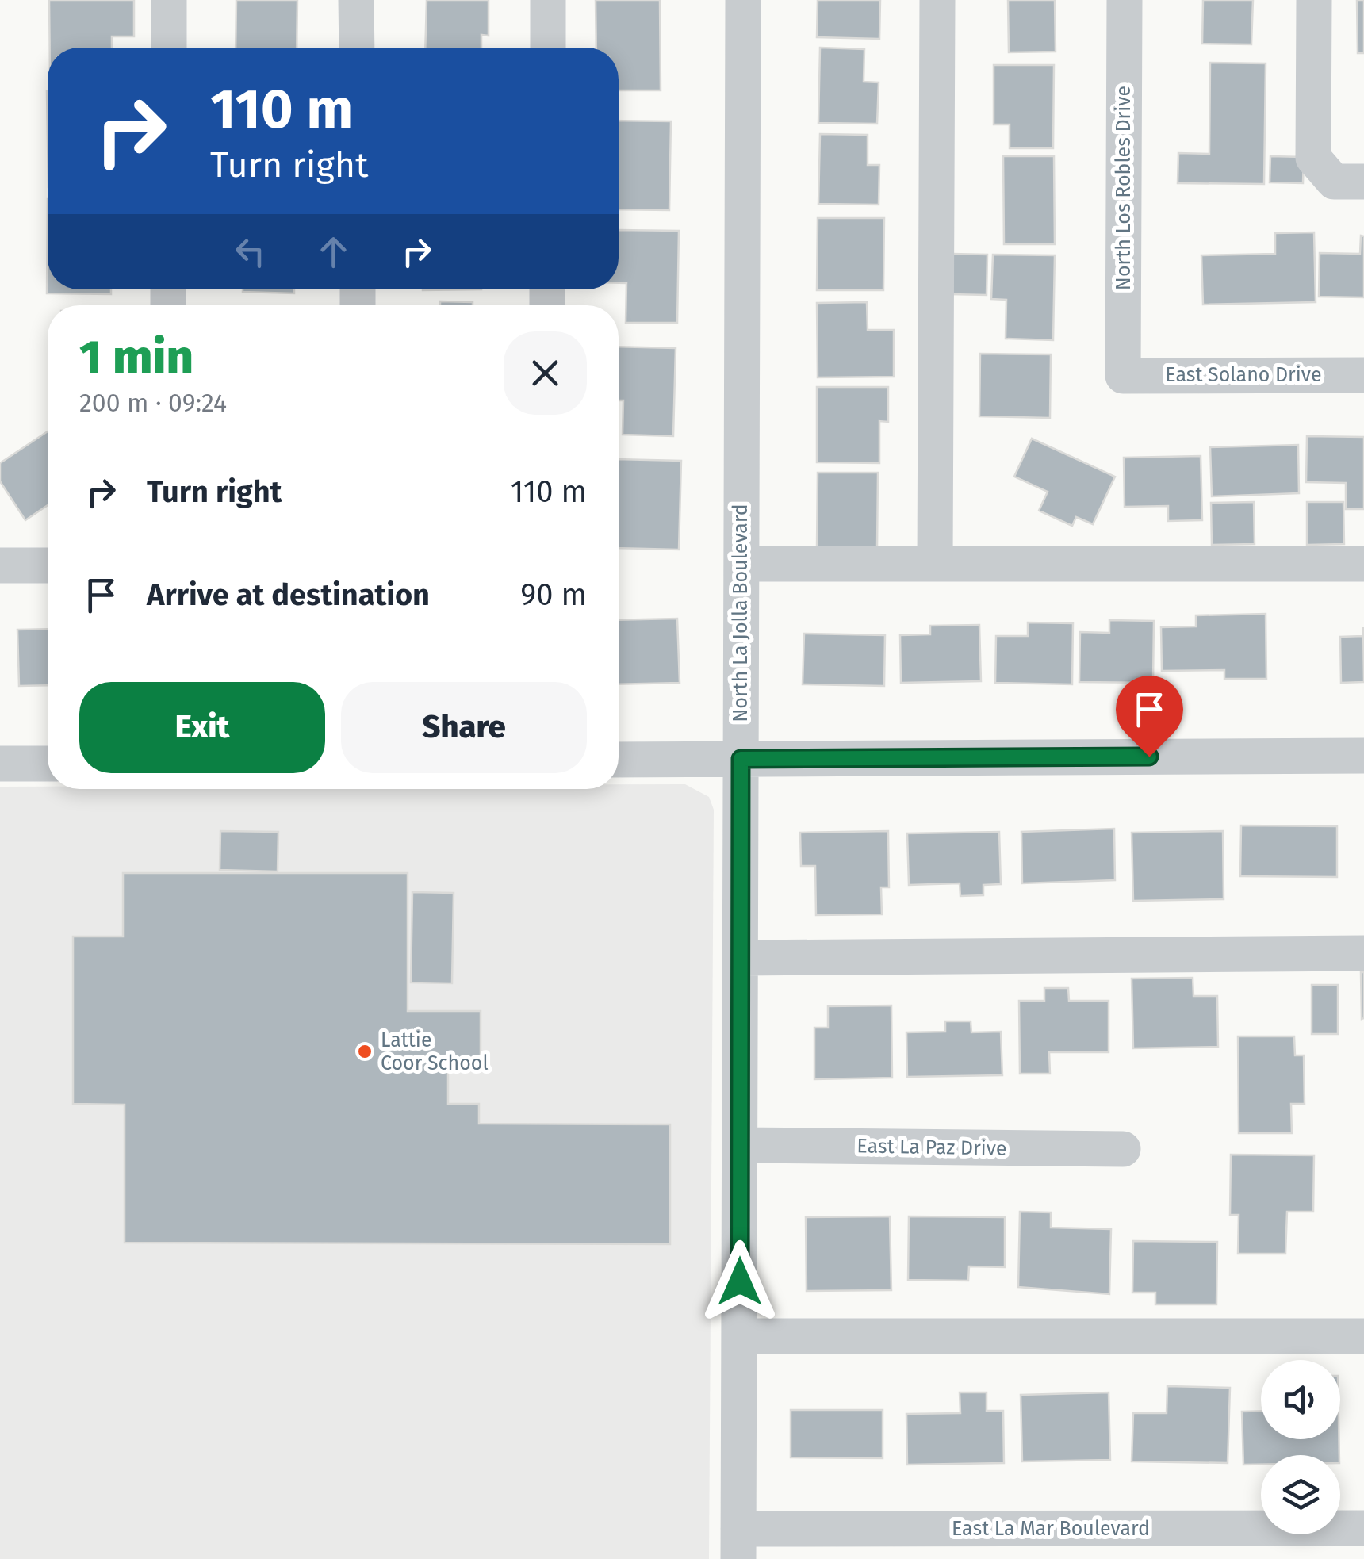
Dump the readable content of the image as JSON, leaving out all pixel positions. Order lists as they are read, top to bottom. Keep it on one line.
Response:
{"streets":{"street":["North Los Robles Drive","East Solano Drive","North La Jolla Boulevard","East La Paz Drive","East La Mar Boulevard"]},"crossings":[["North Los Robles Drive","East Solano Drive"],["North La Jolla Boulevard","East La Paz Drive"],["North La Jolla Boulevard","East La Mar Boulevard"]],"places":["Lattie Coor School"],"page":{"turn":["110 m","Turn right"],"heading":["1 min","200 m · 09:24"],"list":[{"name":"Turn right","value":"110 m"},{"name":"Arrive at destination","value":"90 m"}],"buttons":["Exit","Share"]}}
